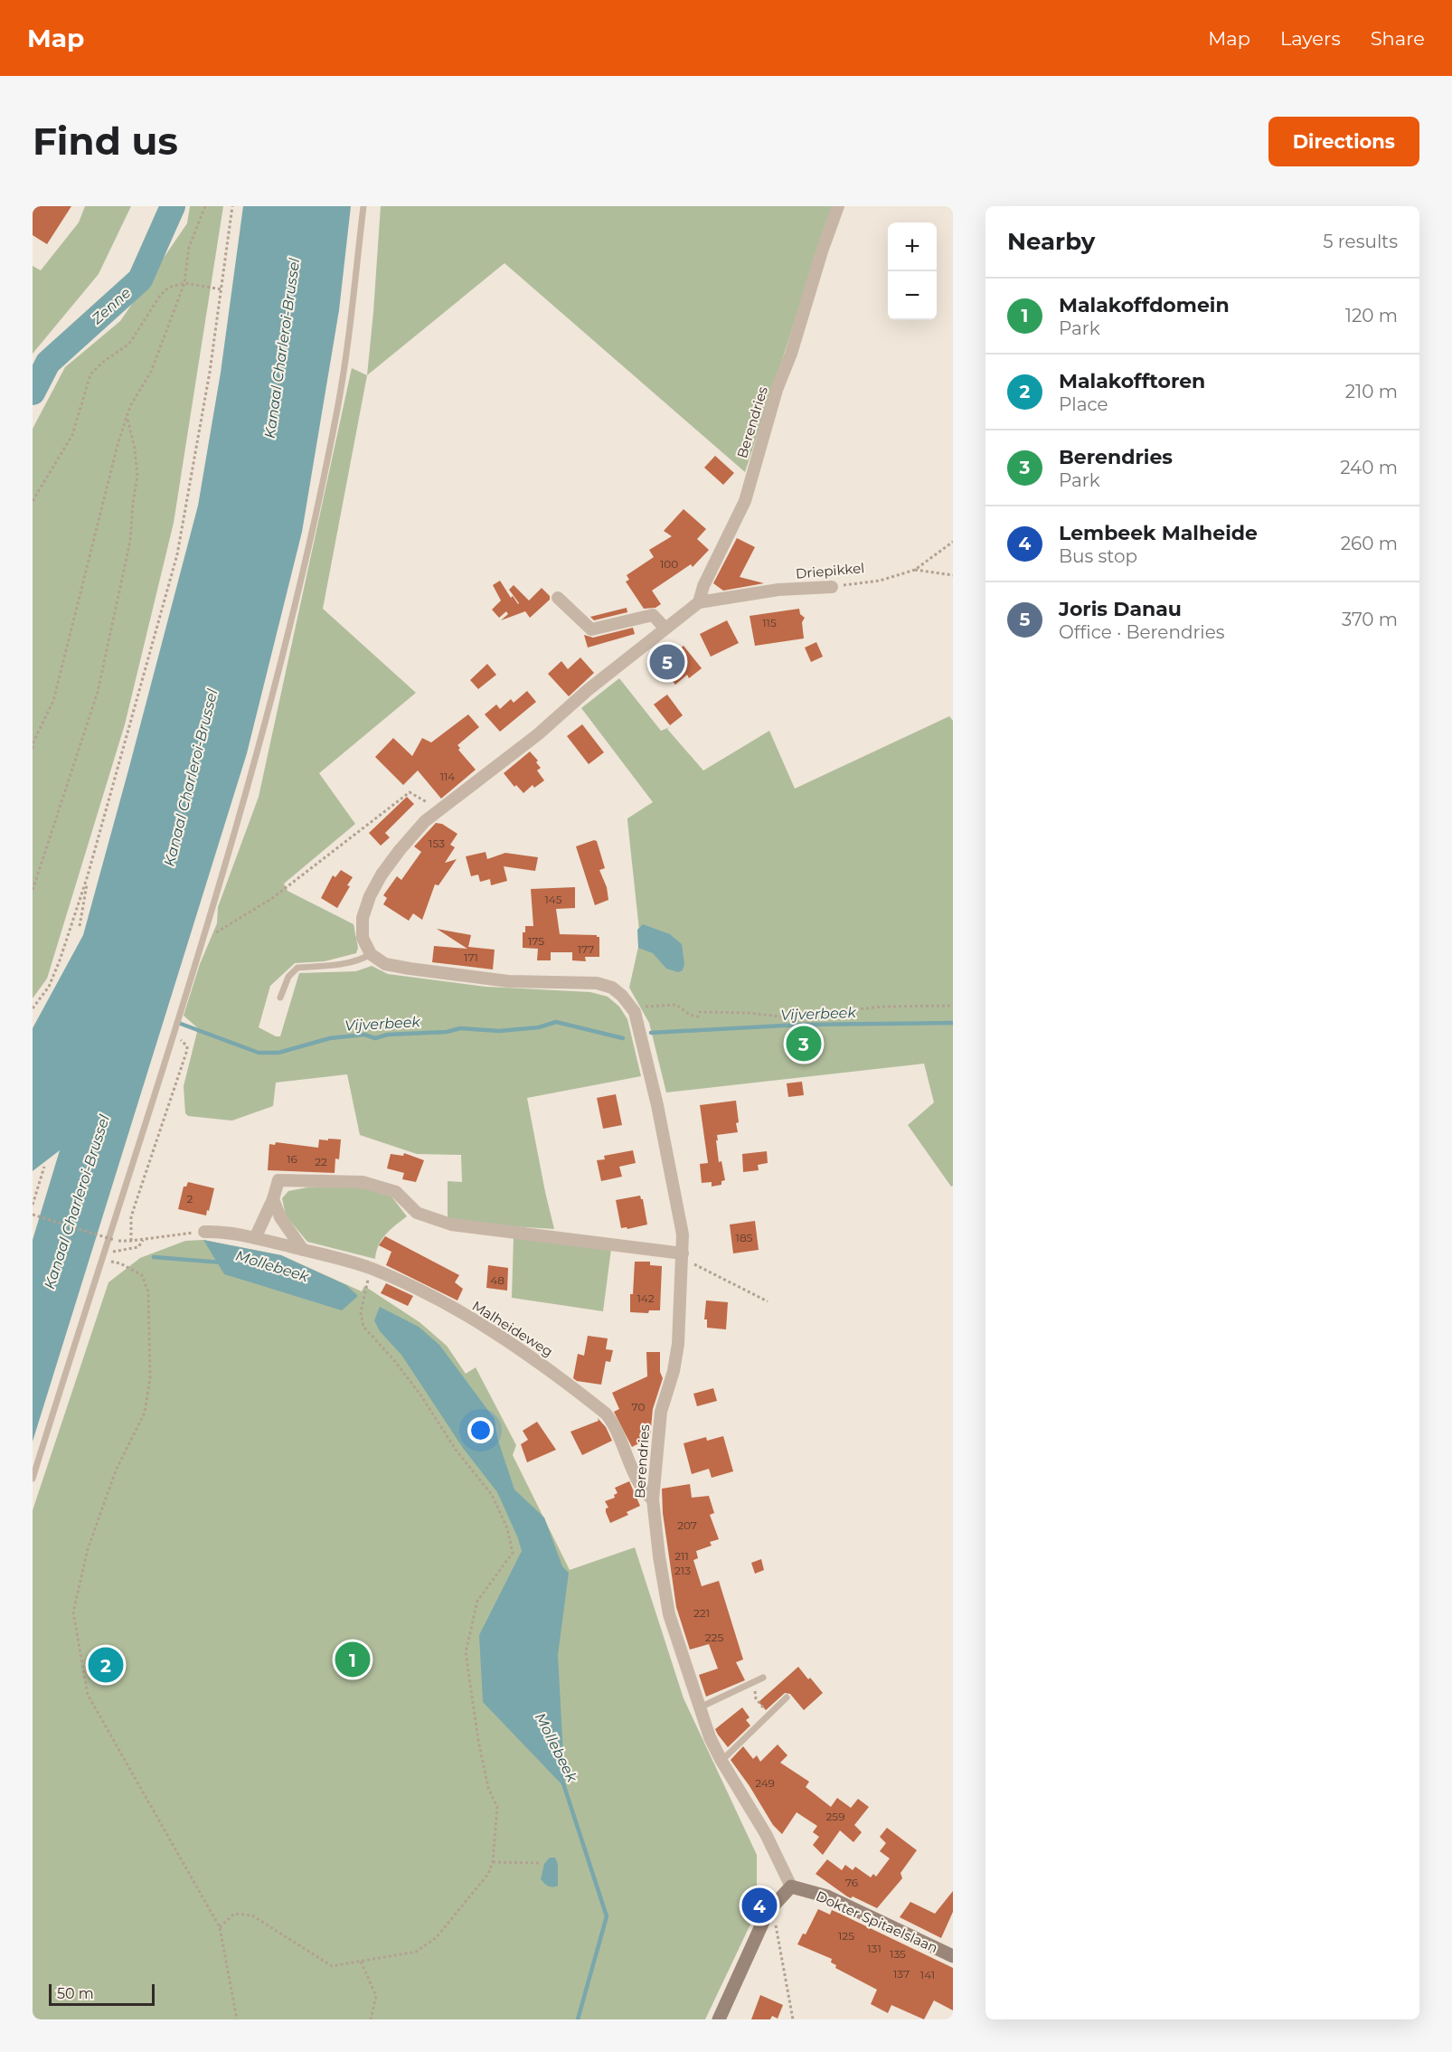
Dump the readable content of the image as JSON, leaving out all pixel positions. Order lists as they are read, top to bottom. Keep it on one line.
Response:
{"streets":{"street":["Berendries","Driepikkel","Malheideweg","Dokter Spitaelslaan"]},"crossings":[["Berendries","Driepikkel"],["Berendries","Malheideweg"],["Berendries","Dokter Spitaelslaan"]],"water":["Zenne","Kanaal Charleroi-Brussel","Vijverbeek","Mollebeek"],"house_numbers":["100","115","114","153","145","175","177","171","16","22","2","185","48","142","70","207","211","213","221","225","249","259","76","125","131","135","137","141"],"scale_bar":"50 m","page":{"header":"Map","nav":["Map","Layers","Share"],"buttons":"Directions","title":"Find us","heading":["Nearby","5 results"],"map_buttons":["+","−"],"list":[{"mark":"1","name":"Malakoffdomein","note":"Park","value":"120 m"},{"mark":"2","name":"Malakofftoren","note":"Place","value":"210 m"},{"mark":"3","name":"Berendries","note":"Park","value":"240 m"},{"mark":"4","name":"Lembeek Malheide","note":"Bus stop","value":"260 m"},{"mark":"5","name":"Joris Danau","note":"Office · Berendries","value":"370 m"}],"pins":["5","3","1","2","4"],"scale":"50 m"}}
